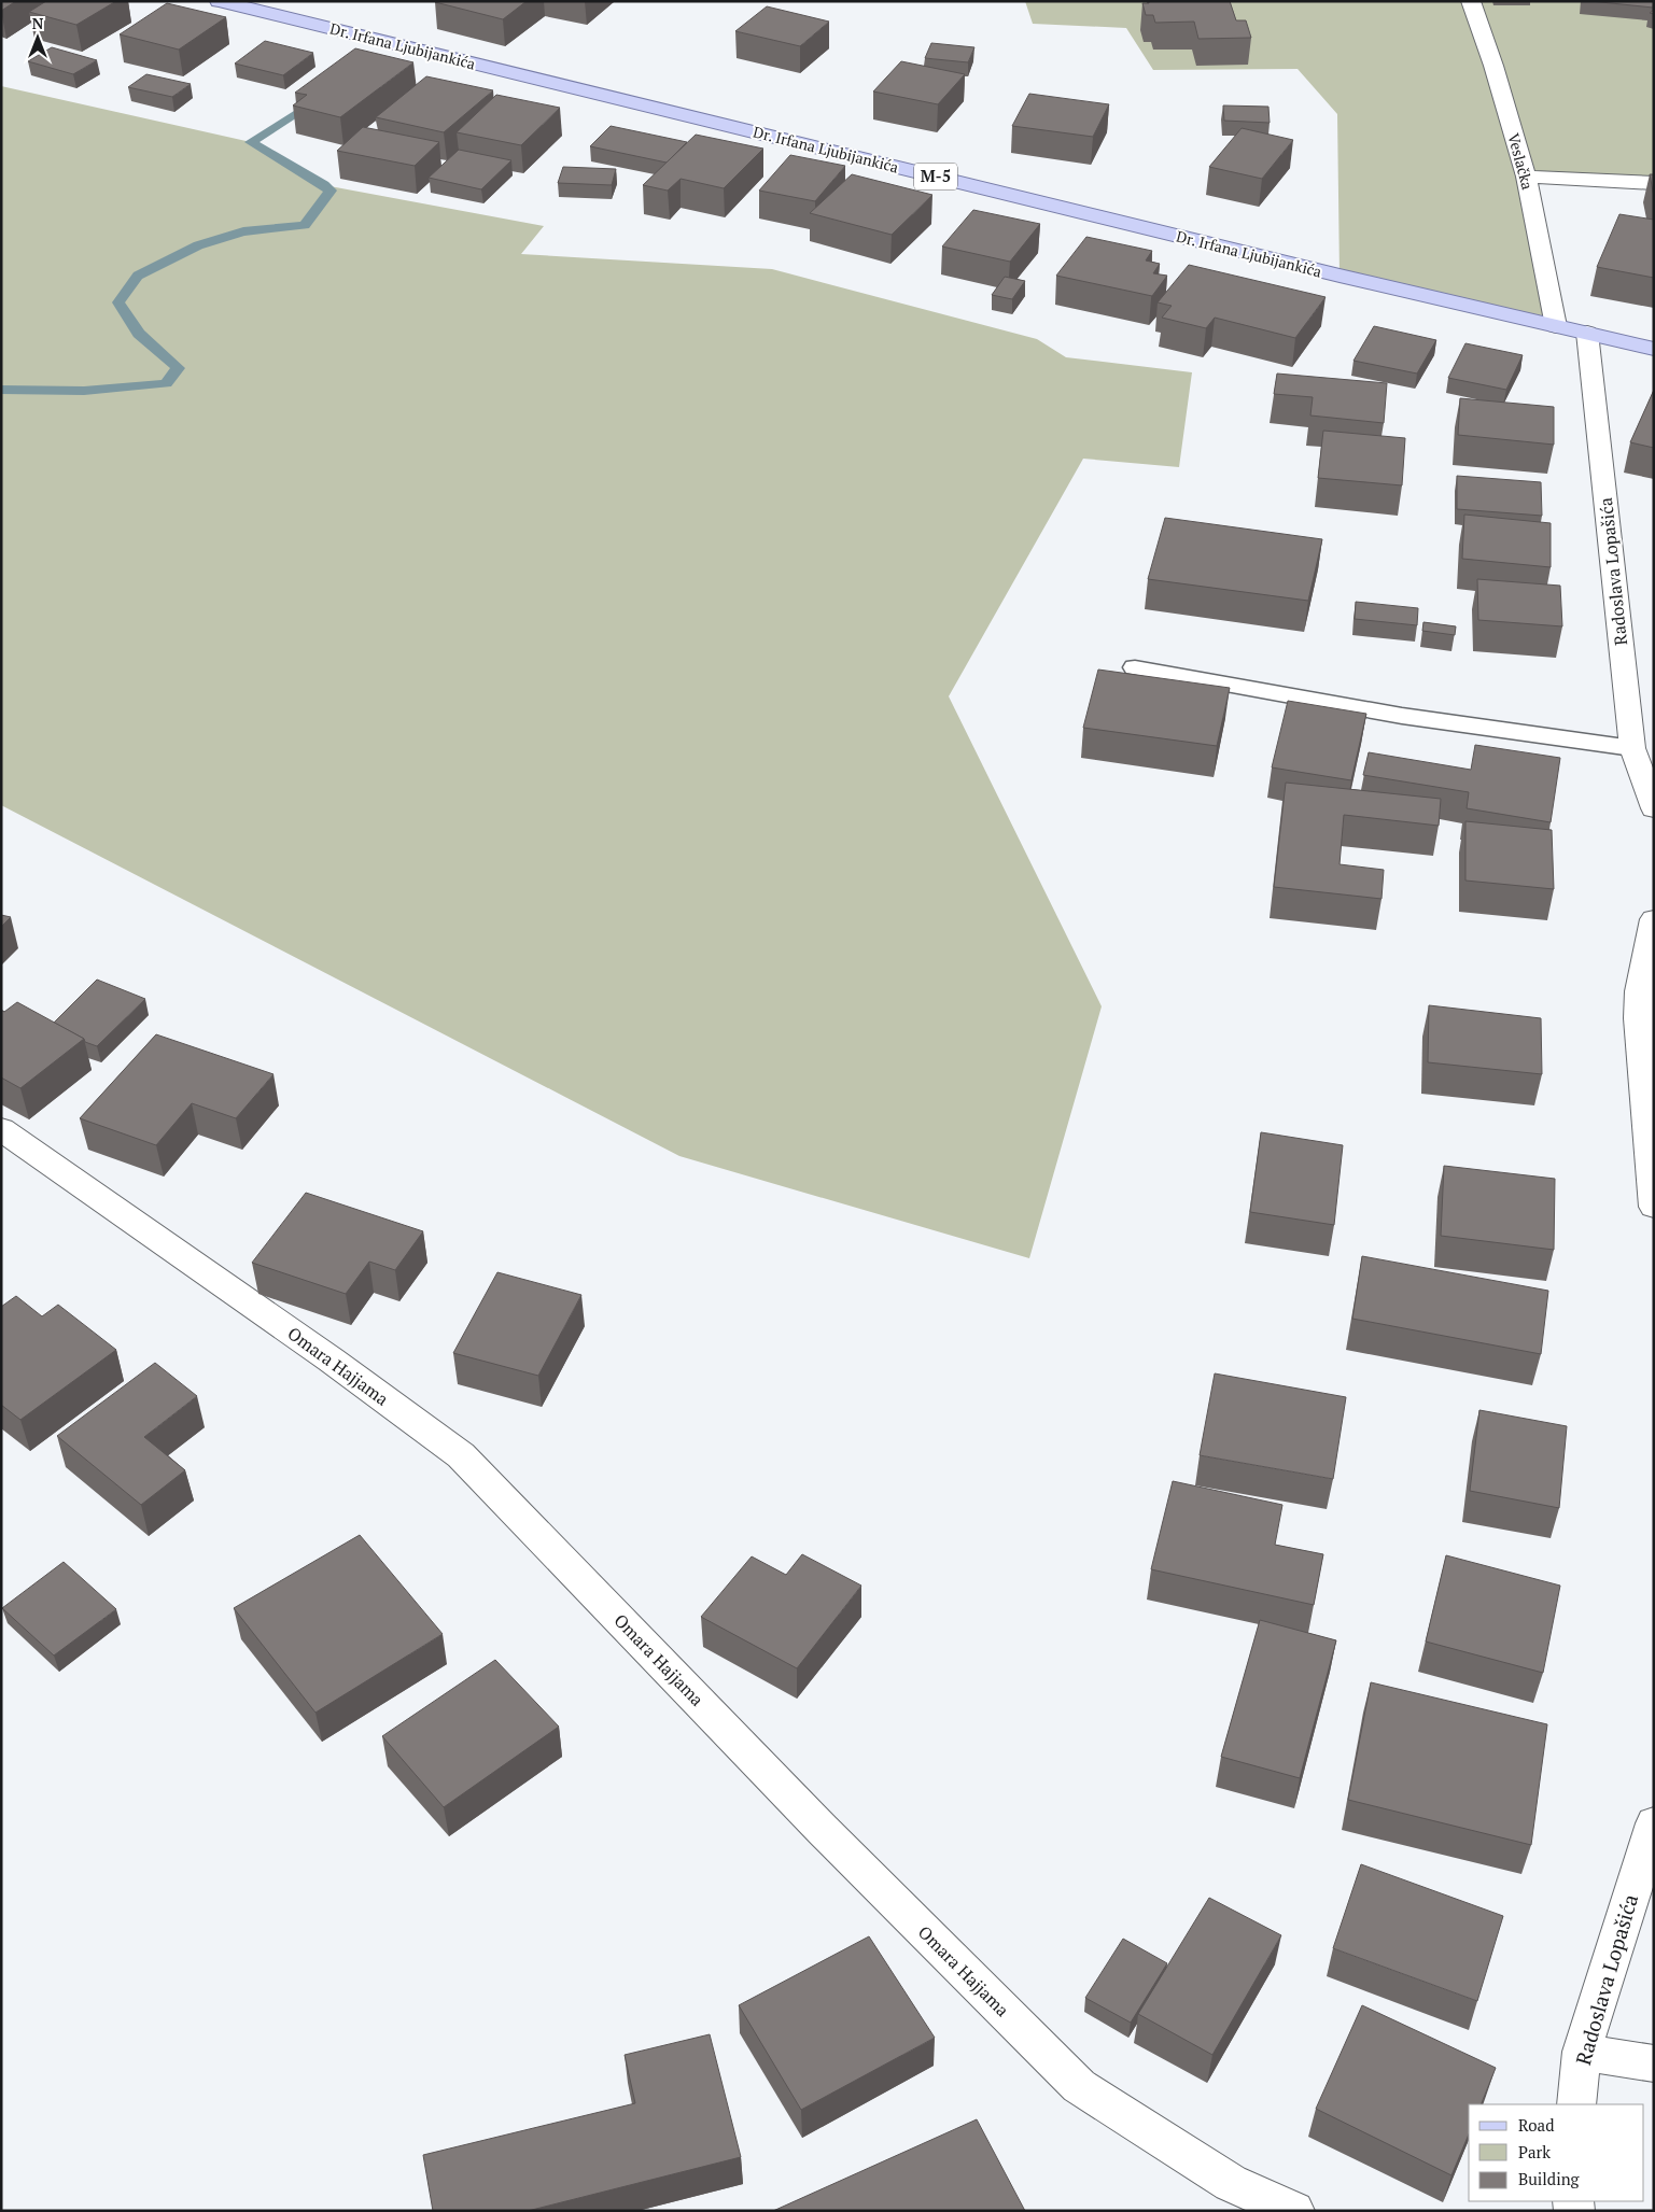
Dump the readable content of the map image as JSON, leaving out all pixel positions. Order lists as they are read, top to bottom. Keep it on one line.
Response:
{"streets":{"main road":["Dr. Irfana Ljubijankića","M-5"],"street":["Veslačka","Radoslava Lopašića","Omara Hajjama"]},"crossings":[["Dr. Irfana Ljubijankića","Veslačka"],["Dr. Irfana Ljubijankića","Radoslava Lopašića"]],"legend":["Road","Park","Building"],"north":"top"}
